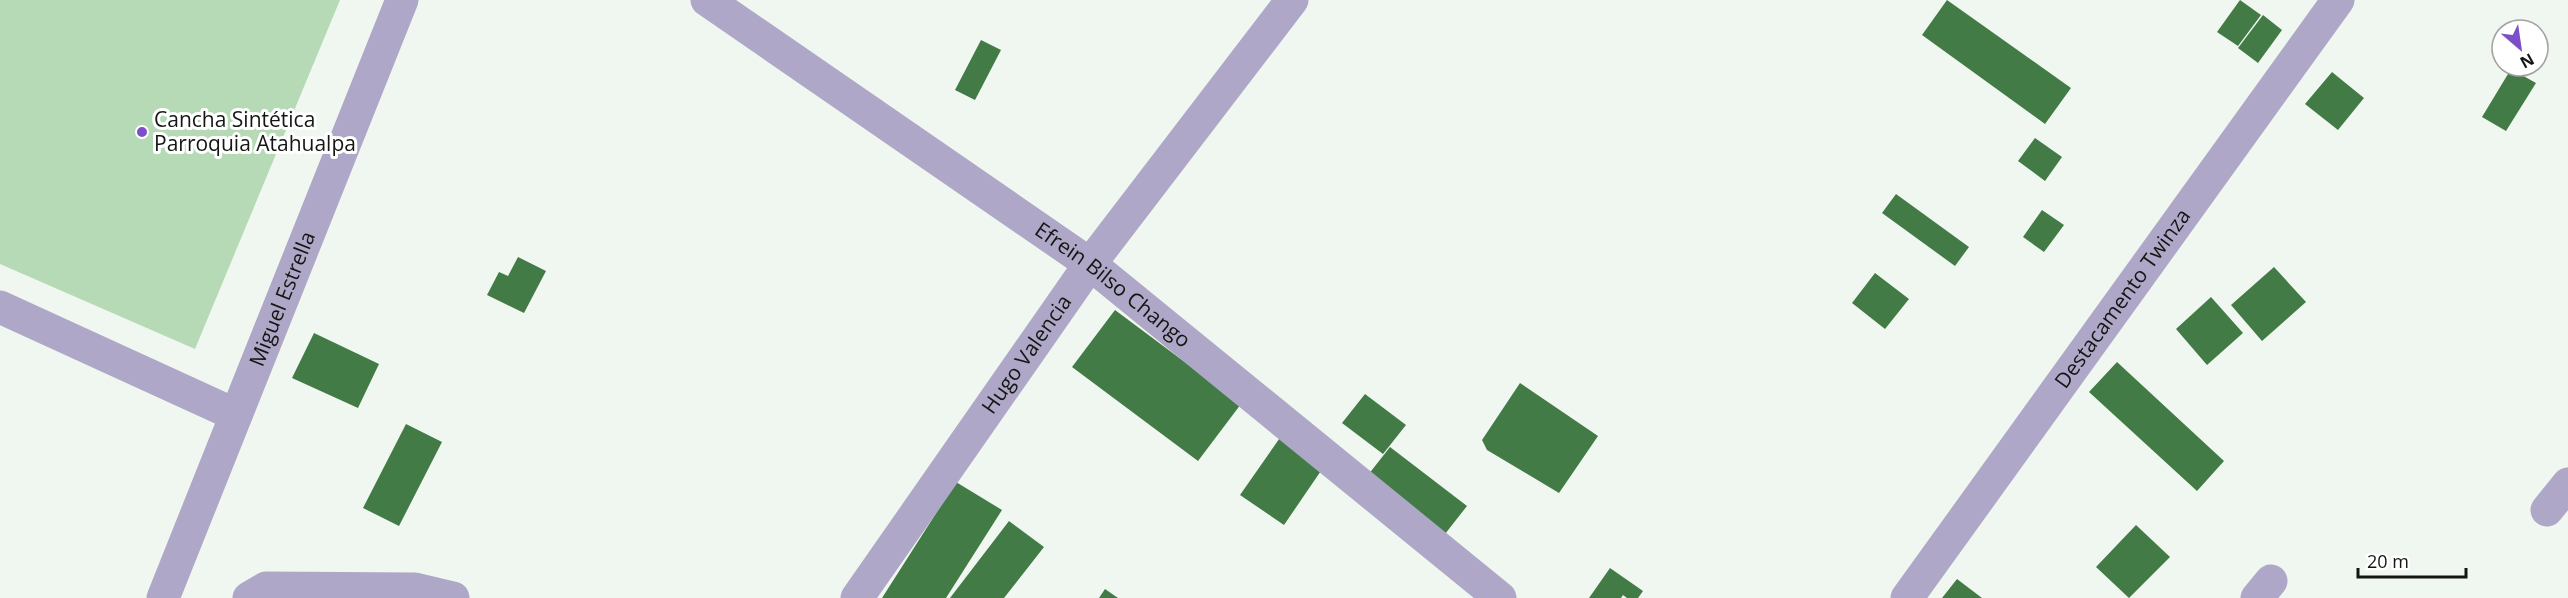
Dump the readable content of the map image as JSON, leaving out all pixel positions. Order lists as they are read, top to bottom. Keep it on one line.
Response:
{"streets":{"street":["Efrein Bilso Chango","Miguel Estrella","Destacamento Twinza","Hugo Valencia"]},"crossings":[["Efrein Bilso Chango","Hugo Valencia"]],"places":["Cancha Sintética Parroquia Atahualpa"],"scale_bar":"20 m","north":"bottom right"}
